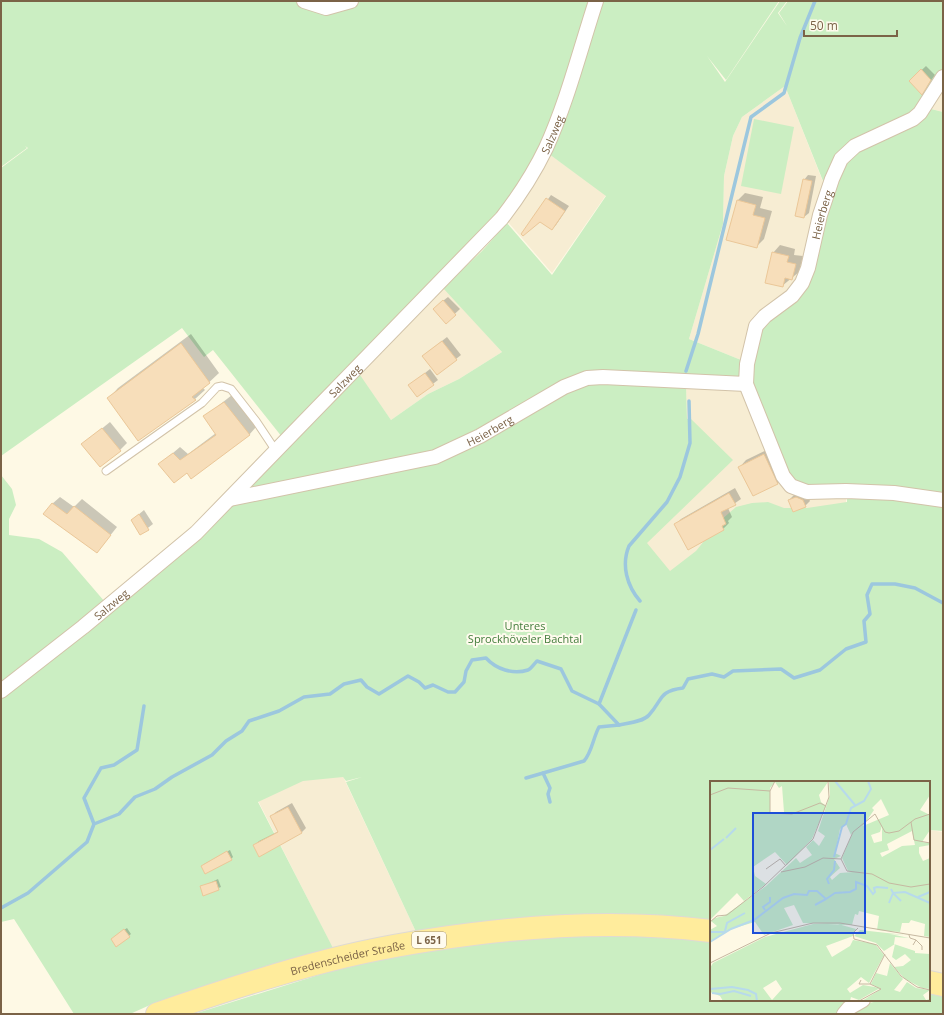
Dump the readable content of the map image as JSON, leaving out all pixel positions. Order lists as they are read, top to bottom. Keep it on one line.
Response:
{"streets":{"main road":["L 651","Bredenscheider Straße"],"street":["Salzweg","Heierberg"]},"crossings":[["Salzweg","Heierberg"]],"parks":["Unteres Sprockhöveler Bachtal"],"scale_bar":"50 m"}
